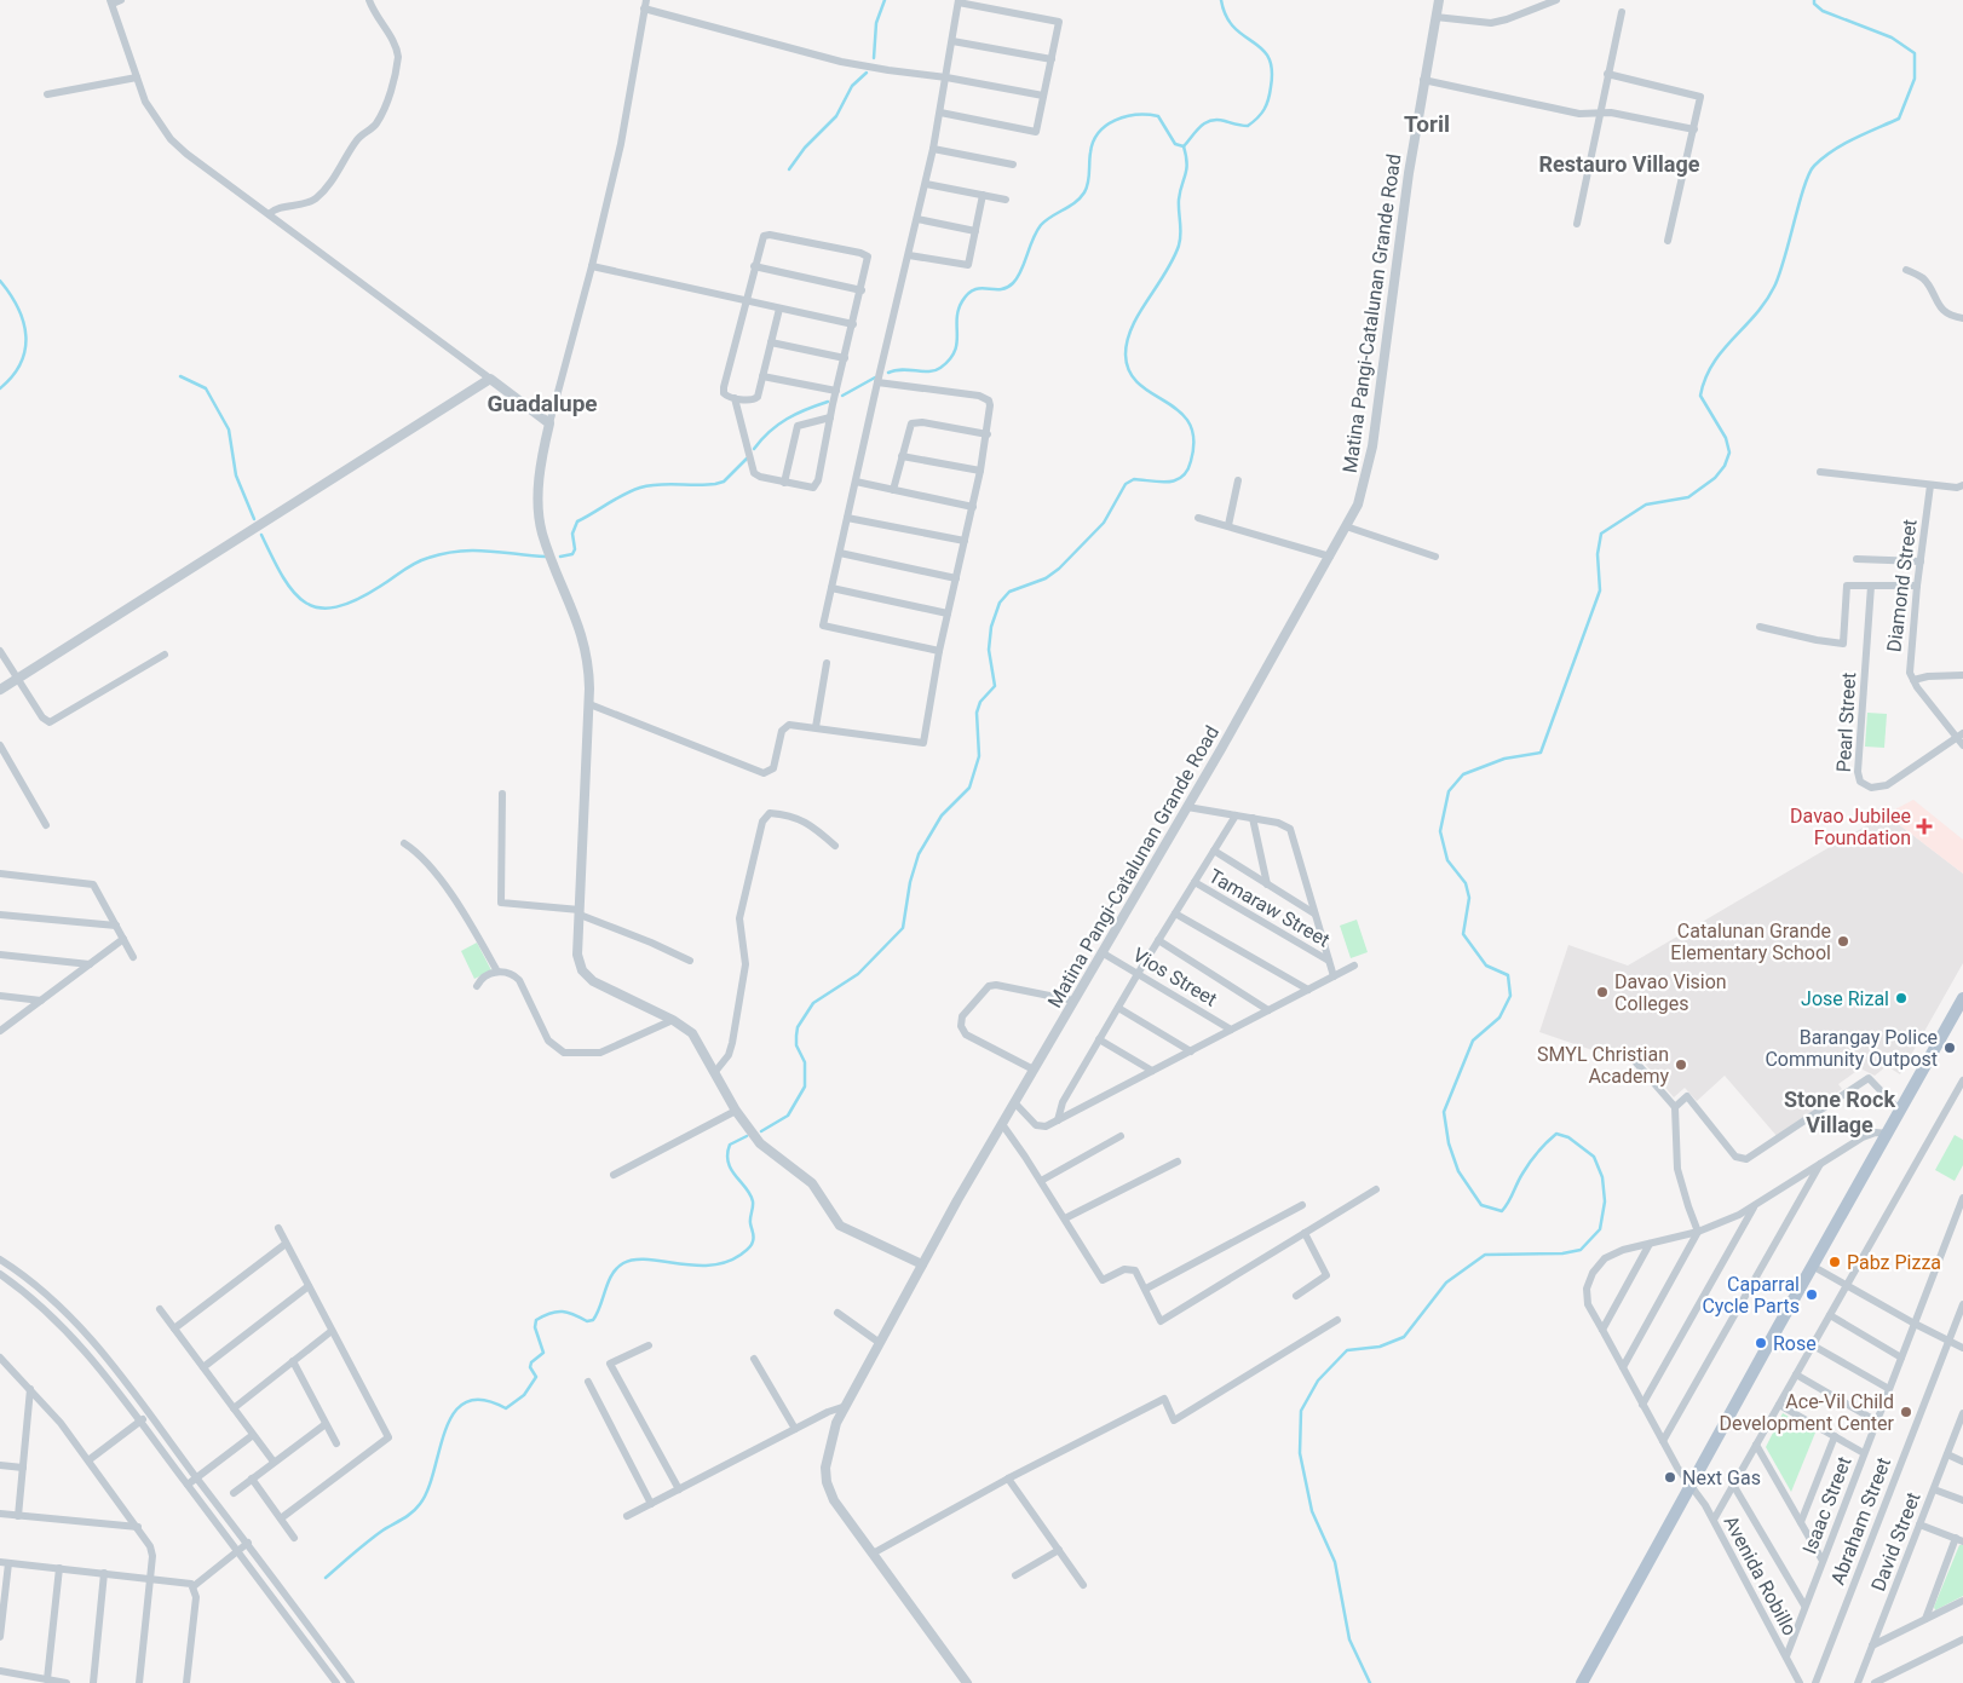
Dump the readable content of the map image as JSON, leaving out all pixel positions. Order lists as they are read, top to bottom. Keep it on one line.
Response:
{"streets":{"street":["Matina Pangi-Catalunan Grande Road","Diamond Street","Pearl Street","Tamaraw Street","Vios Street","Isaac Street","Abraham Street","David Street","Avenida Robillo"]},"crossings":[["Matina Pangi-Catalunan Grande Road","Vios Street"],["Diamond Street","Pearl Street"],["Isaac Street","Avenida Robillo"]],"districts":["Toril","Restauro Village","Guadalupe","Stone Rock Village"],"places":{"health":["Davao Jubilee Foundation"],"other":["Catalunan Grande Elementary School","Davao Vision Colleges","Jose Rizal","Barangay Police Community Outpost","SMYL Christian Academy","Pabz Pizza","Caparral Cycle Parts","Rose","Ace-Vil Child Development Center","Next Gas"]}}
